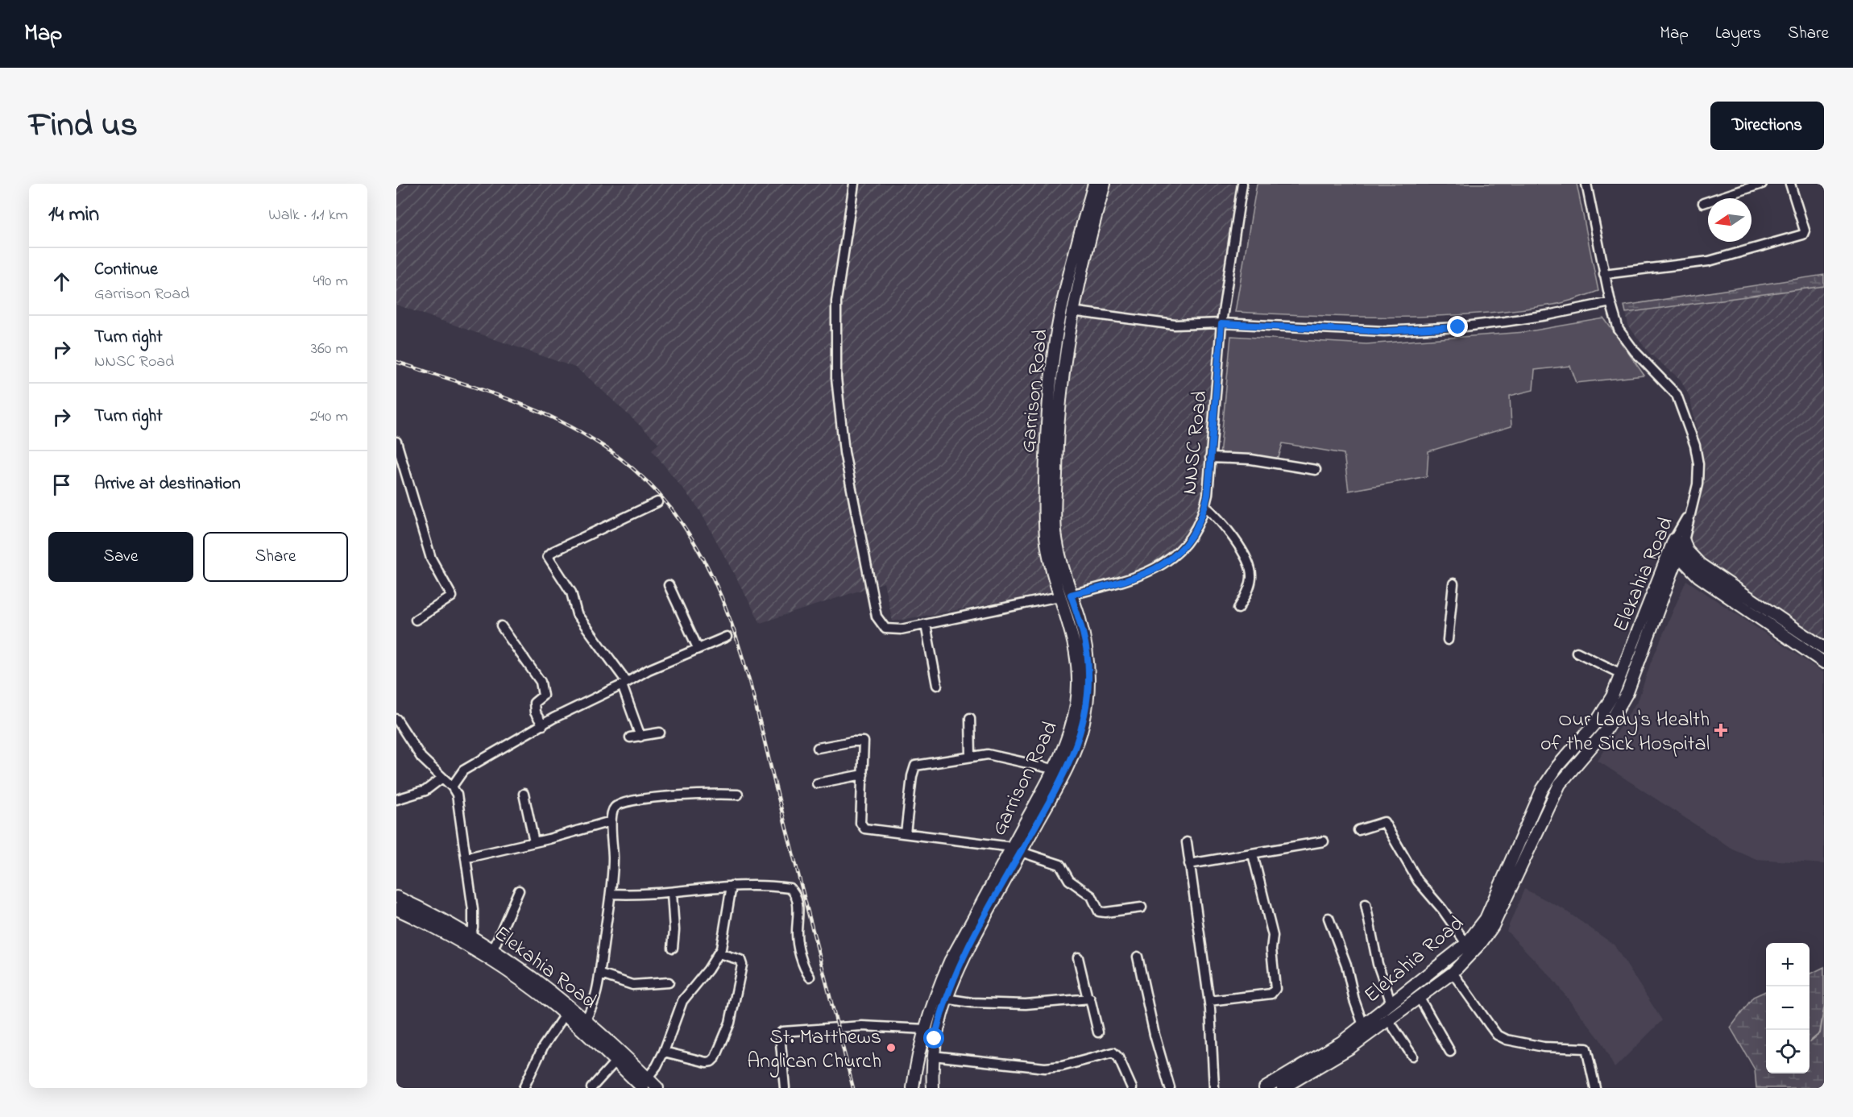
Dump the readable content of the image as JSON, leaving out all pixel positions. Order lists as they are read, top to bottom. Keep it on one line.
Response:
{"streets":{"main road":["Garrison Road","Elekahia Road"],"street":["NNSC Road"]},"crossings":[["Garrison Road","NNSC Road"]],"places":{"health":["Our Lady's Health of the Sick Hospital"],"other":["St. Matthews Anglican Church"]},"north":"left","page":{"header":"Map","nav":["Map","Layers","Share"],"title":"Find us","buttons":["Directions",["Save","Share"]],"heading":["14 min","Walk · 1.1 km"],"list":[["Continue","Garrison Road","490 m"],["Turn right","NNSC Road","360 m"],["Turn right","240 m"],"Arrive at destination"],"map_buttons":["+","−"]}}
